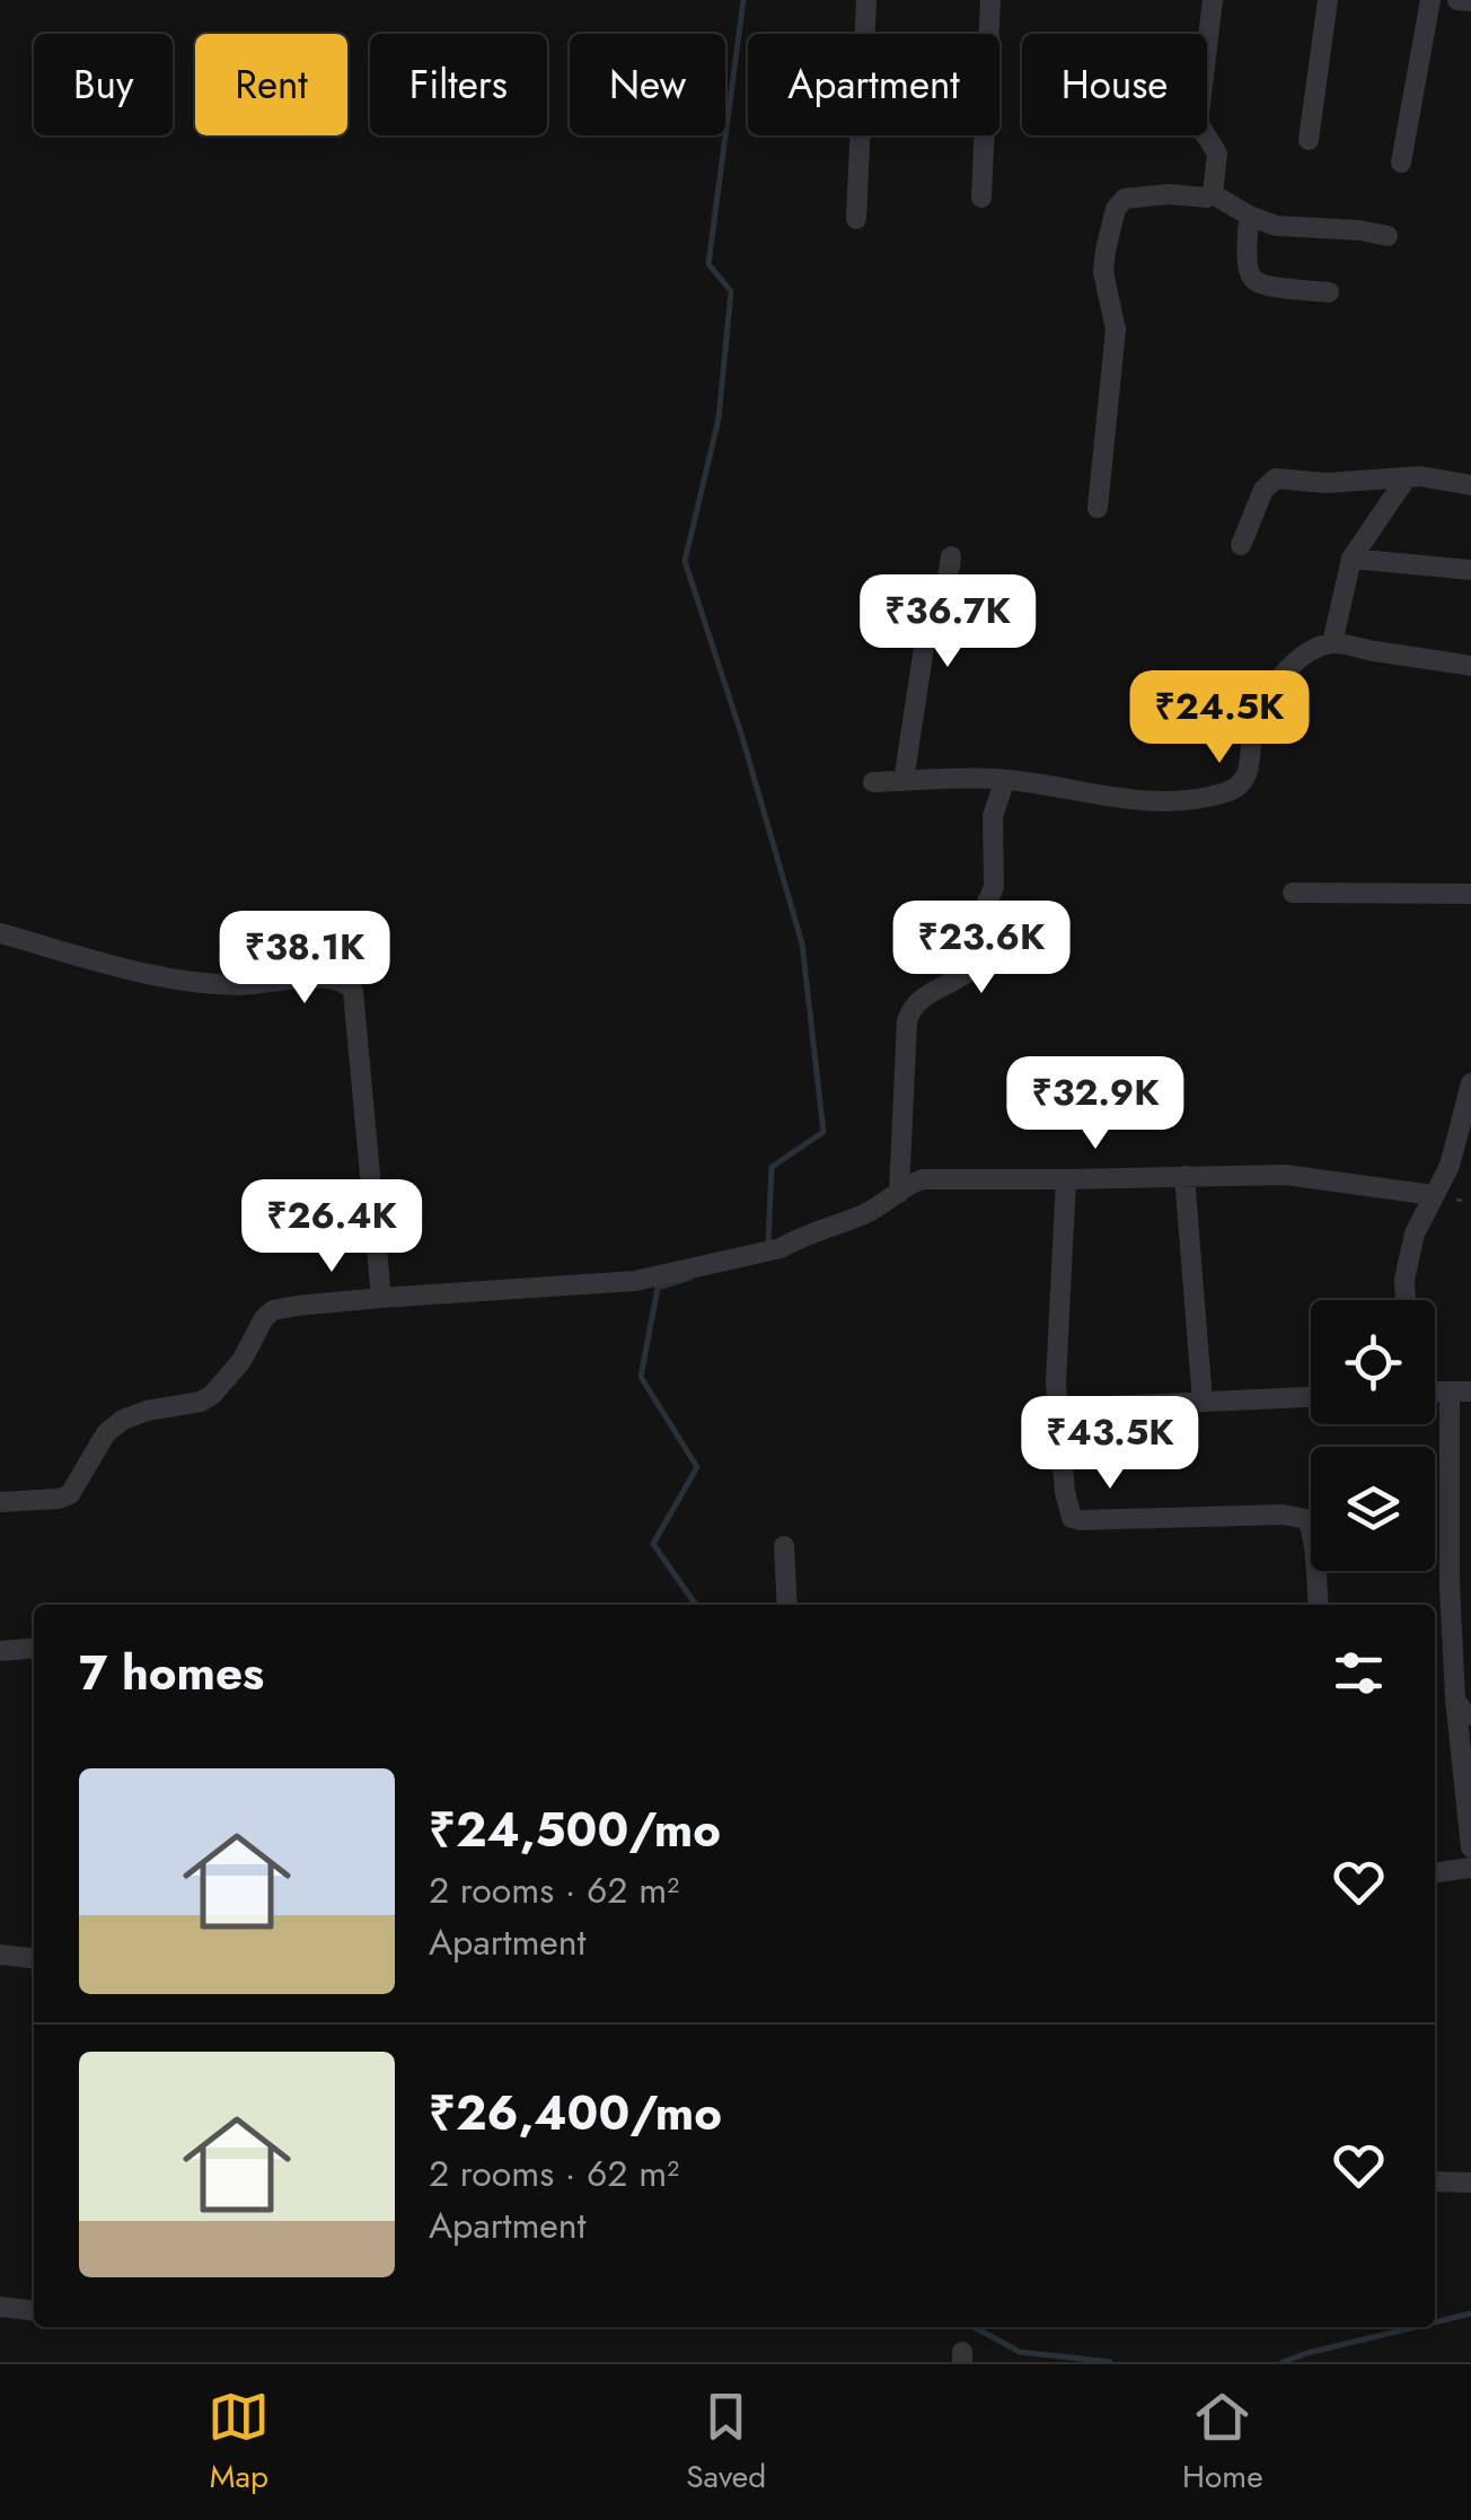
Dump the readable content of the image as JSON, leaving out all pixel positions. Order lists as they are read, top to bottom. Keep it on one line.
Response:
{"page":{"chip":["Buy","Rent","Filters","New","Apartment","House"],"price":["₹36.7K","₹24.5K","₹23.6K","₹38.1K","₹32.9K","₹26.4K","₹43.5K"],"heading":"7 homes","list":[{"name":"₹24,500/mo","note":"2 rooms · 62 m² · Apartment"},{"name":"₹26,400/mo","note":"2 rooms · 62 m² · Apartment"}],"tabs":["Map","Saved","Home"]}}
